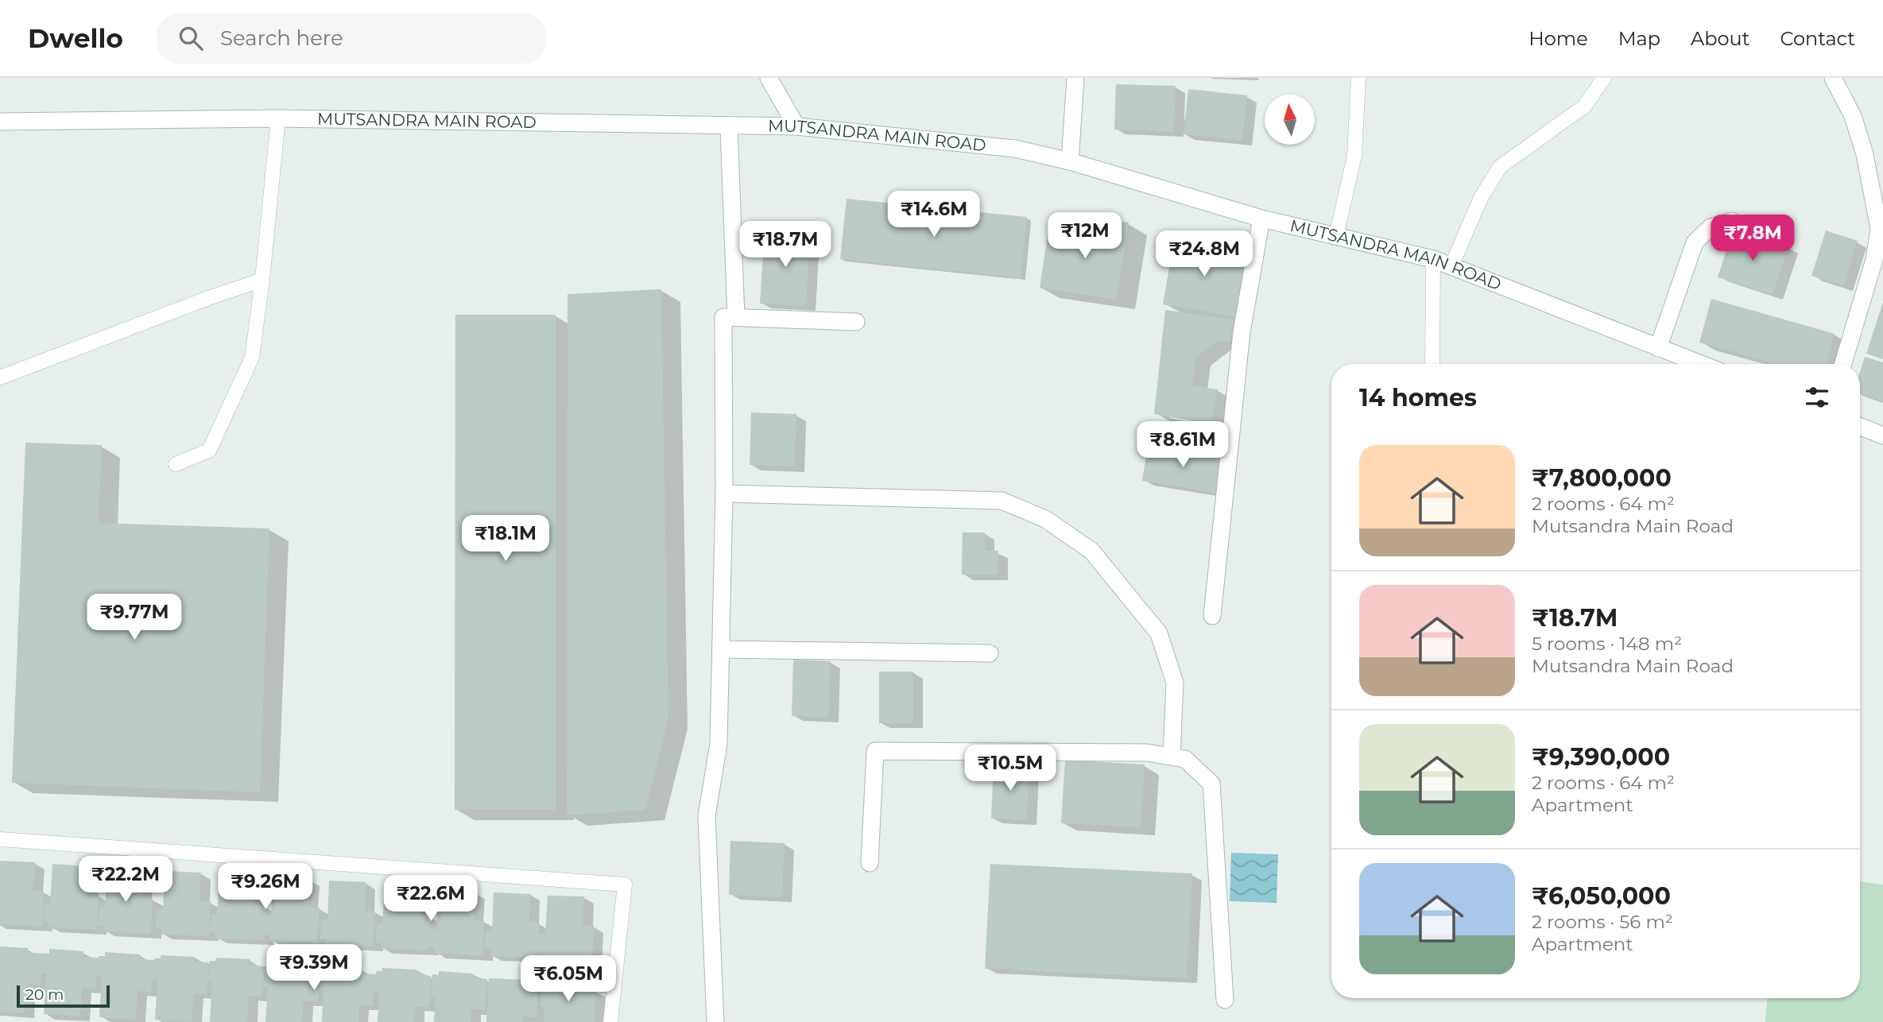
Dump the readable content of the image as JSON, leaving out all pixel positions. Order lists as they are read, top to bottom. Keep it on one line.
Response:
{"streets":{"street":["MUTSANDRA MAIN ROAD"]},"scale_bar":"20 m","north":"top","page":{"header":"Dwello","search":"Search here","nav":["Home","Map","About","Contact"],"price":["₹14.6M","₹12M","₹7.8M","₹18.7M","₹24.8M","₹8.61M","₹18.1M","₹9.77M","₹10.5M","₹22.2M","₹9.26M","₹22.6M","₹9.39M","₹6.05M"],"heading":"14 homes","list":[{"name":"₹7,800,000","note":"2 rooms · 64 m² · Mutsandra Main Road"},{"name":"₹18.7M","note":"5 rooms · 148 m² · Mutsandra Main Road"},{"name":"₹9,390,000","note":"2 rooms · 64 m² · Apartment"},{"name":"₹6,050,000","note":"2 rooms · 56 m² · Apartment"}],"scale":"20 m"}}
